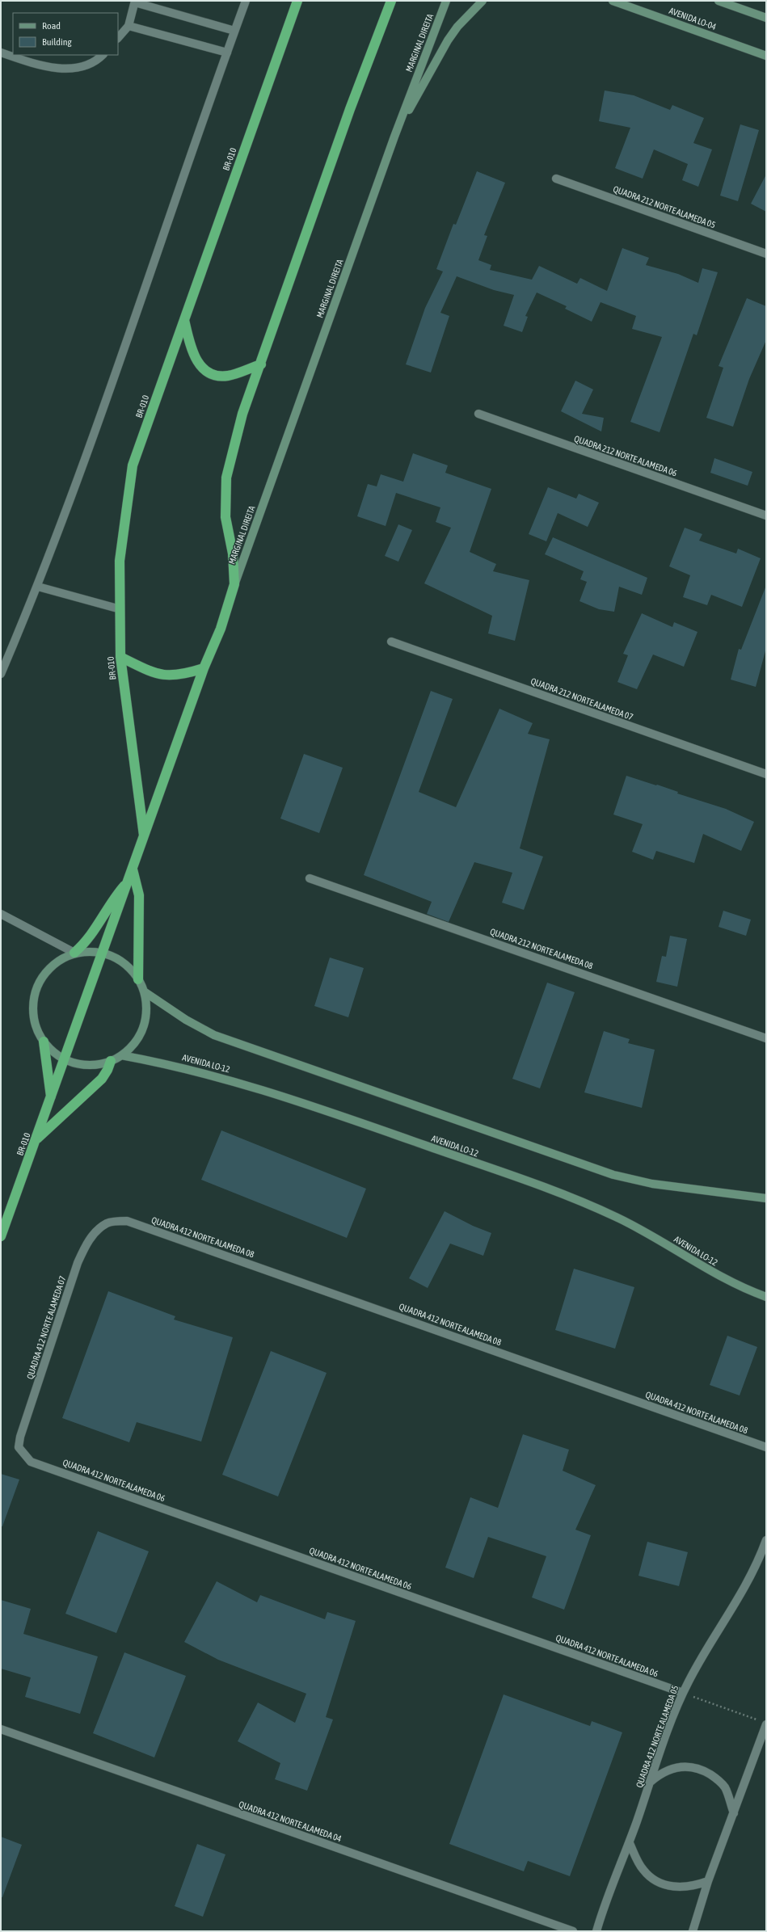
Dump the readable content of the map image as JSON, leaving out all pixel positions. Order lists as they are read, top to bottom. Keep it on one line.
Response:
{"streets":{"highway":["BR-010"],"street":["AVENIDA LO-04","MARGINAL DIREITA","QUADRA 212 NORTE ALAMEDA 05","QUADRA 212 NORTE ALAMEDA 06","QUADRA 212 NORTE ALAMEDA 07","QUADRA 212 NORTE ALAMEDA 08","AVENIDA LO-12","QUADRA 412 NORTE ALAMEDA 08","QUADRA 412 NORTE ALAMEDA 07","QUADRA 412 NORTE ALAMEDA 06","QUADRA 412 NORTE ALAMEDA 05","QUADRA 412 NORTE ALAMEDA 04"]},"crossings":[["MARGINAL DIREITA","BR-010"],["QUADRA 412 NORTE ALAMEDA 08","QUADRA 412 NORTE ALAMEDA 07"],["QUADRA 412 NORTE ALAMEDA 07","QUADRA 412 NORTE ALAMEDA 06"],["QUADRA 412 NORTE ALAMEDA 06","QUADRA 412 NORTE ALAMEDA 05"]],"legend":["Road","Building"]}
